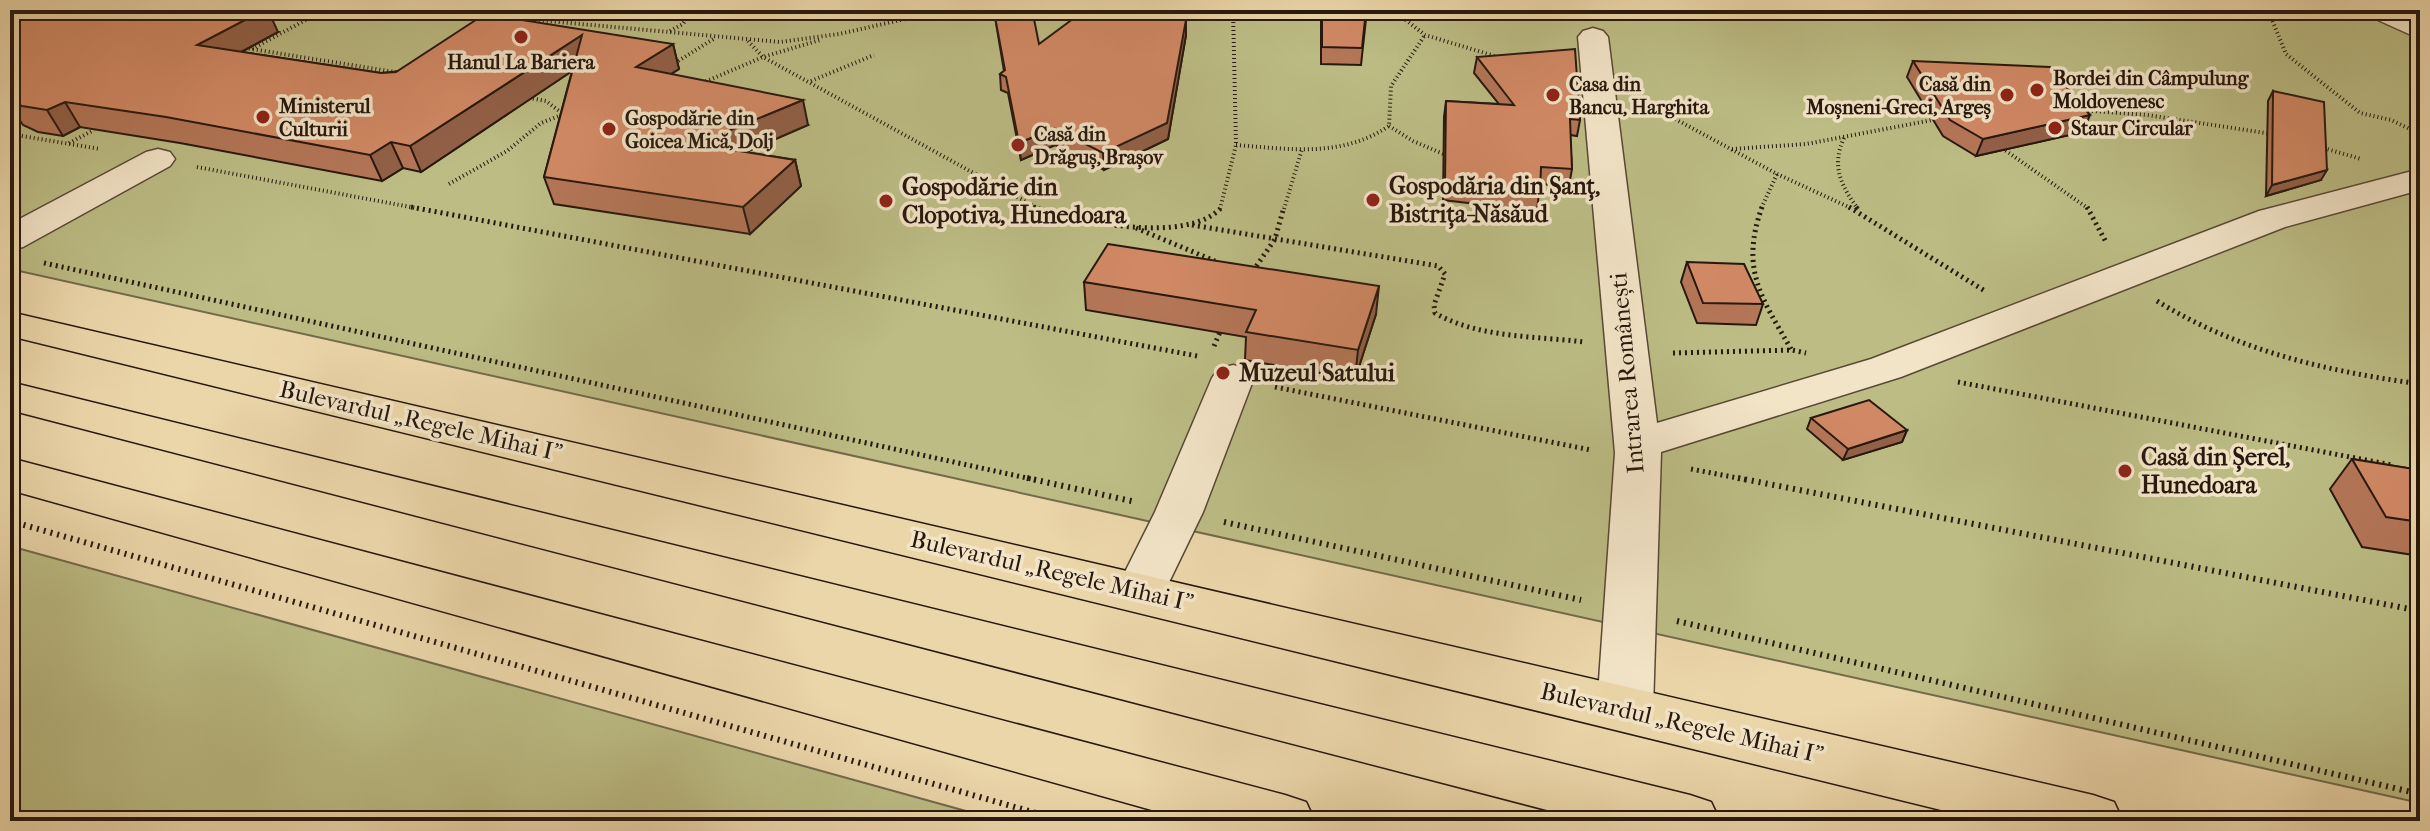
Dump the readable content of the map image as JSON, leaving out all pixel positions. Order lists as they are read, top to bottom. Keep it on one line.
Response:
{"streets":{"main road":["Bulevardul „Regele Mihai I”"],"street":["Intrarea Românești"]},"crossings":[["Intrarea Românești","Bulevardul „Regele Mihai I”"]],"places":["Hanul La Bariera","Bordei din Câmpulung Moldovenesc","Casa din Bancu, Harghita","Casă din Moșneni-Greci, Argeș","Ministerul Culturii","Staur Circular","Gospodărie din Goicea Mică, Dolj","Casă din Drăguș, Brașov","Gospodăria din Șanț, Bistrița-Năsăud","Gospodărie din Clopotiva, Hunedoara","Muzeul Satului","Casă din Șerel, Hunedoara"]}
